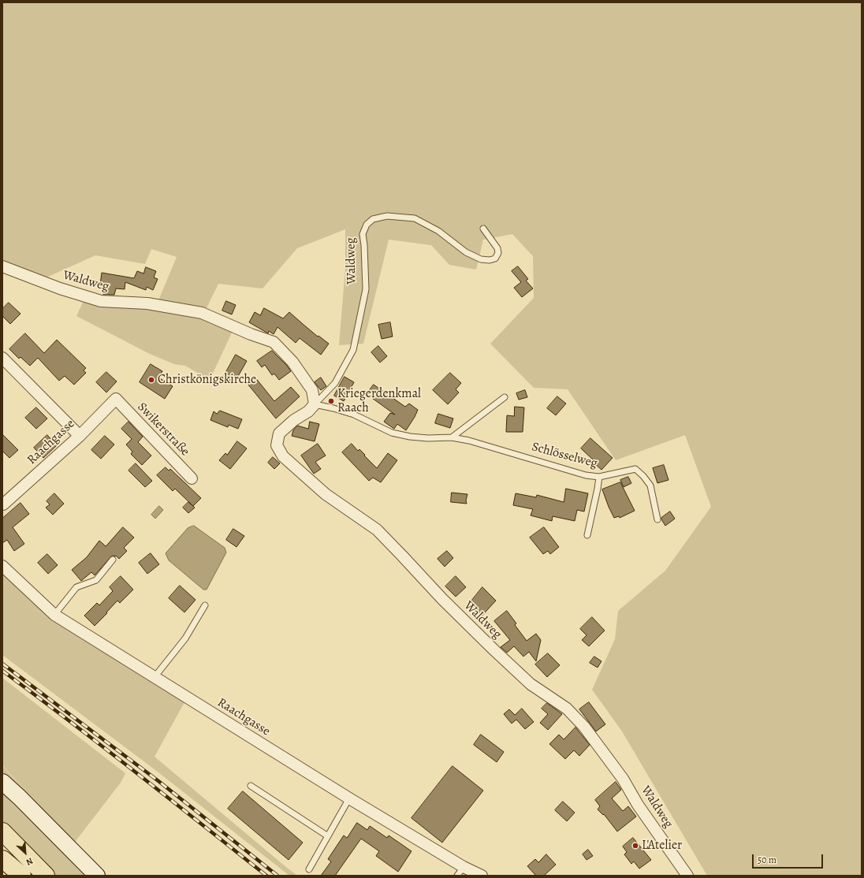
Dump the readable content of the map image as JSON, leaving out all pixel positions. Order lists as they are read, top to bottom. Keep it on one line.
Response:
{"streets":{"street":["Waldweg","Swikerstraße","Raachgasse"],"lane":["Schlösselweg"]},"crossings":[["Waldweg","Schlösselweg"],["Swikerstraße","Raachgasse"]],"places":["Christkönigskirche","Kriegerdenkmal Raach","L'Atelier"],"scale_bar":"50 m","north":"bottom right"}
